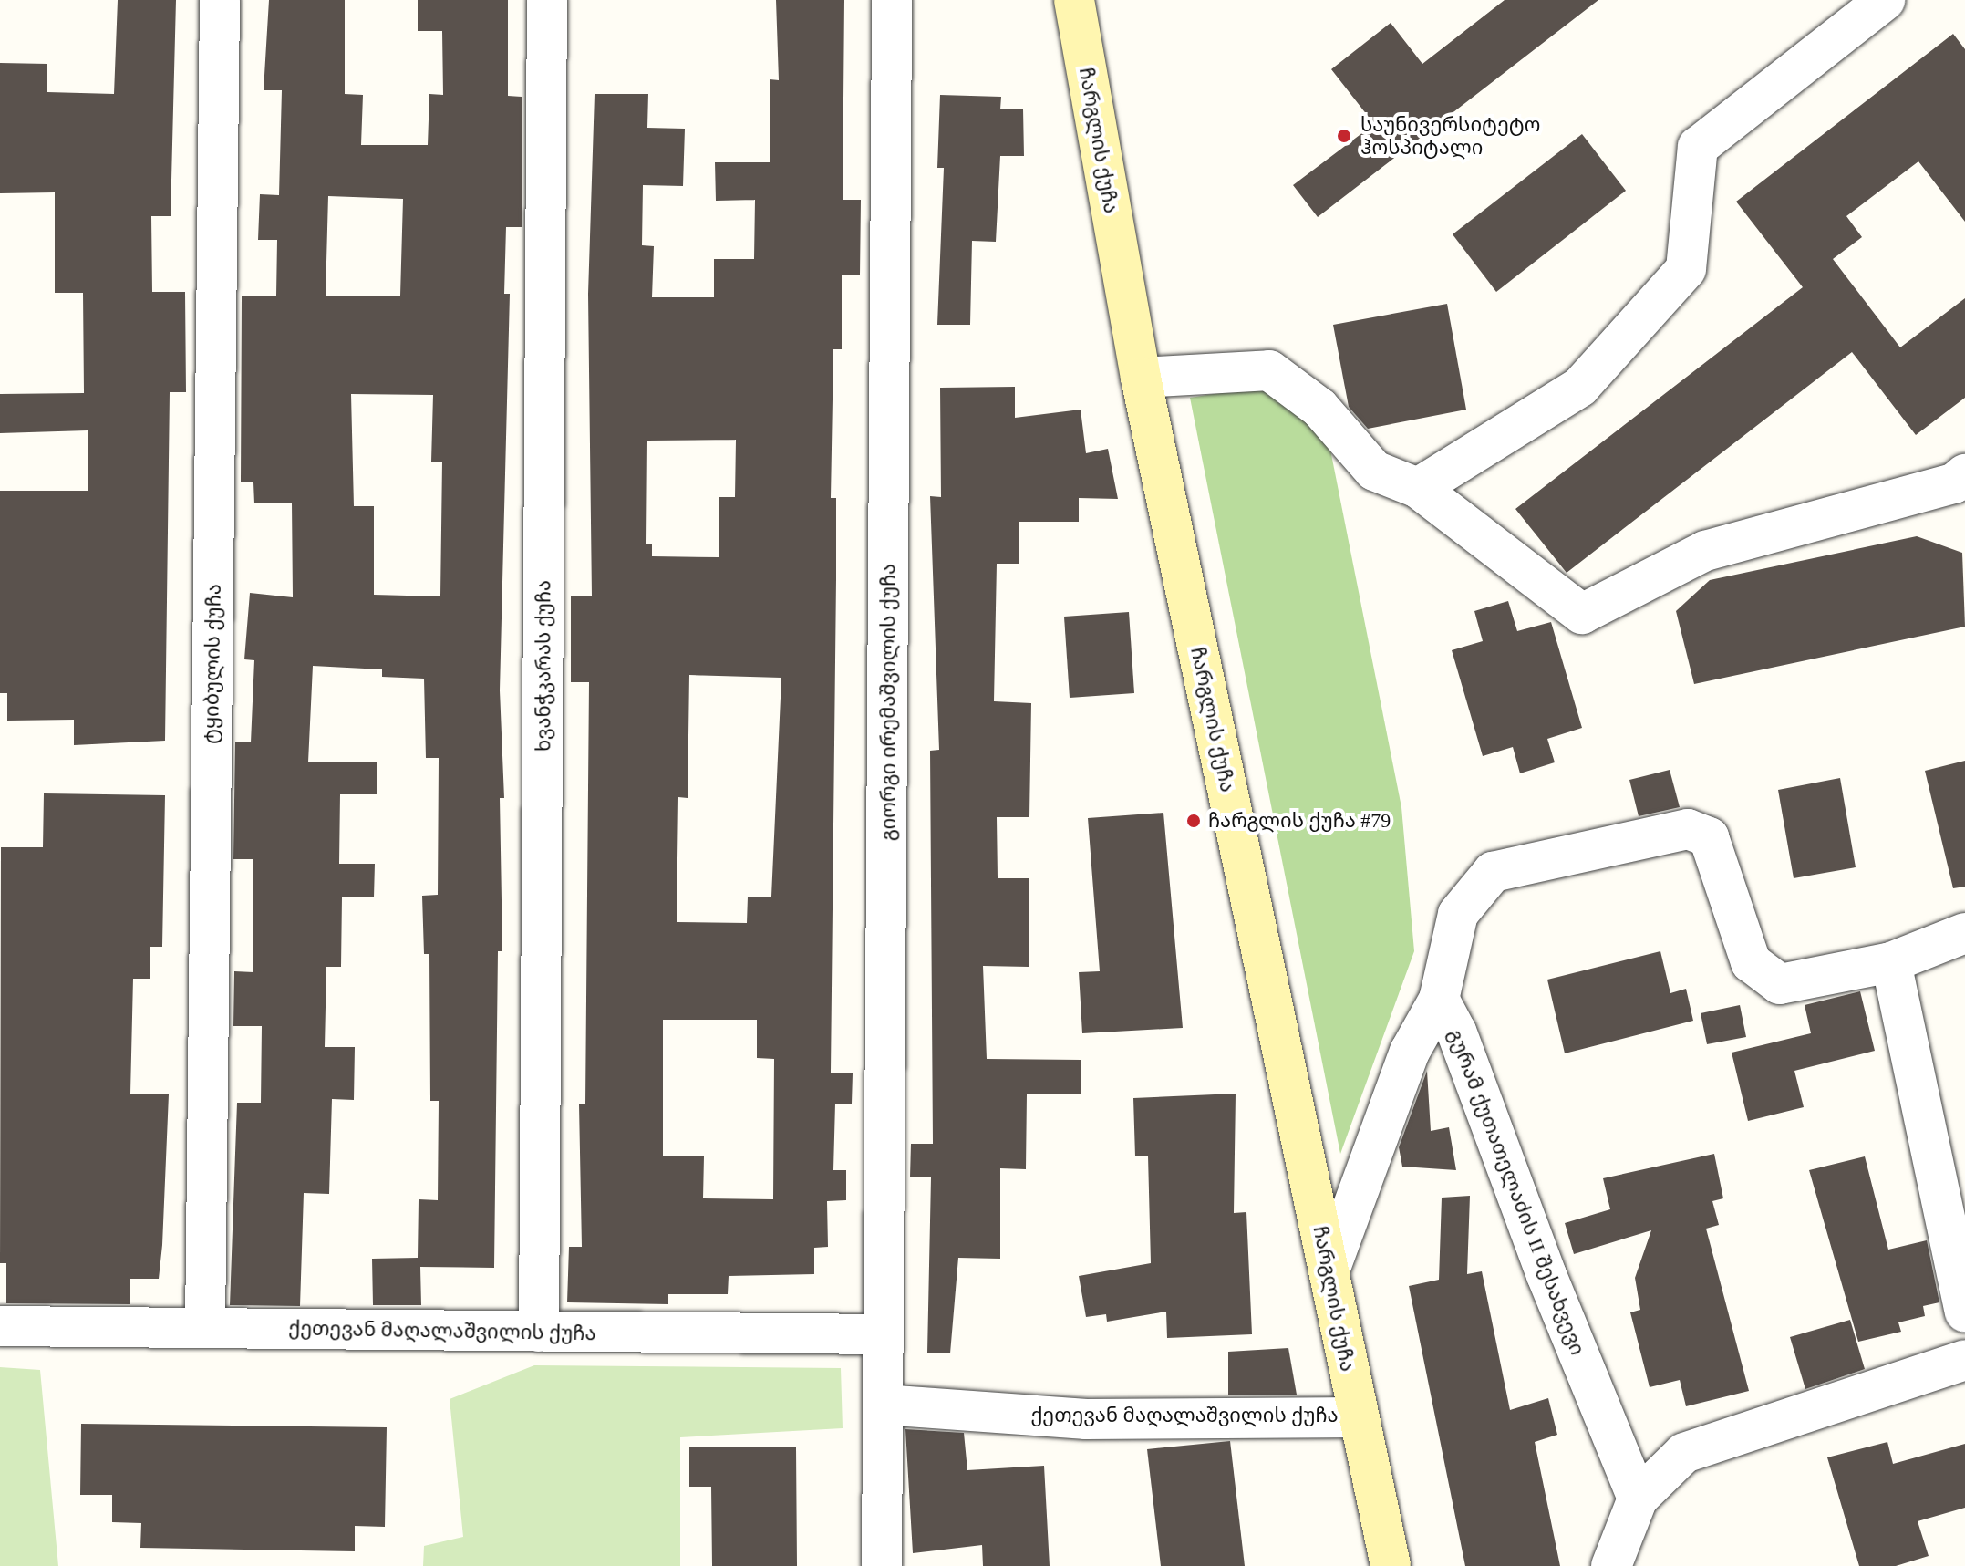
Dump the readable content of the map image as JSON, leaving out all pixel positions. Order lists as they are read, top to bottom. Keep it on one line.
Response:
{"streets":{"street":["ჩარგლის ქუჩა","ტყიბულის ქუჩა","ხვანჭკარას ქუჩა","გიორგი ირემაშვილის ქუჩა","გურამ ქუთათელაძის II შესახვევი","ქეთევან მაღალაშვილის ქუჩა"]},"crossings":[["ჩარგლის ქუჩა","ქეთევან მაღალაშვილის ქუჩა"],["ტყიბულის ქუჩა","ქეთევან მაღალაშვილის ქუჩა"],["ხვანჭკარას ქუჩა","ქეთევან მაღალაშვილის ქუჩა"],["გიორგი ირემაშვილის ქუჩა","ქეთევან მაღალაშვილის ქუჩა"]],"places":["საუნივერსიტეტო ჰოსპიტალი","ჩარგლის ქუჩა #79"]}
